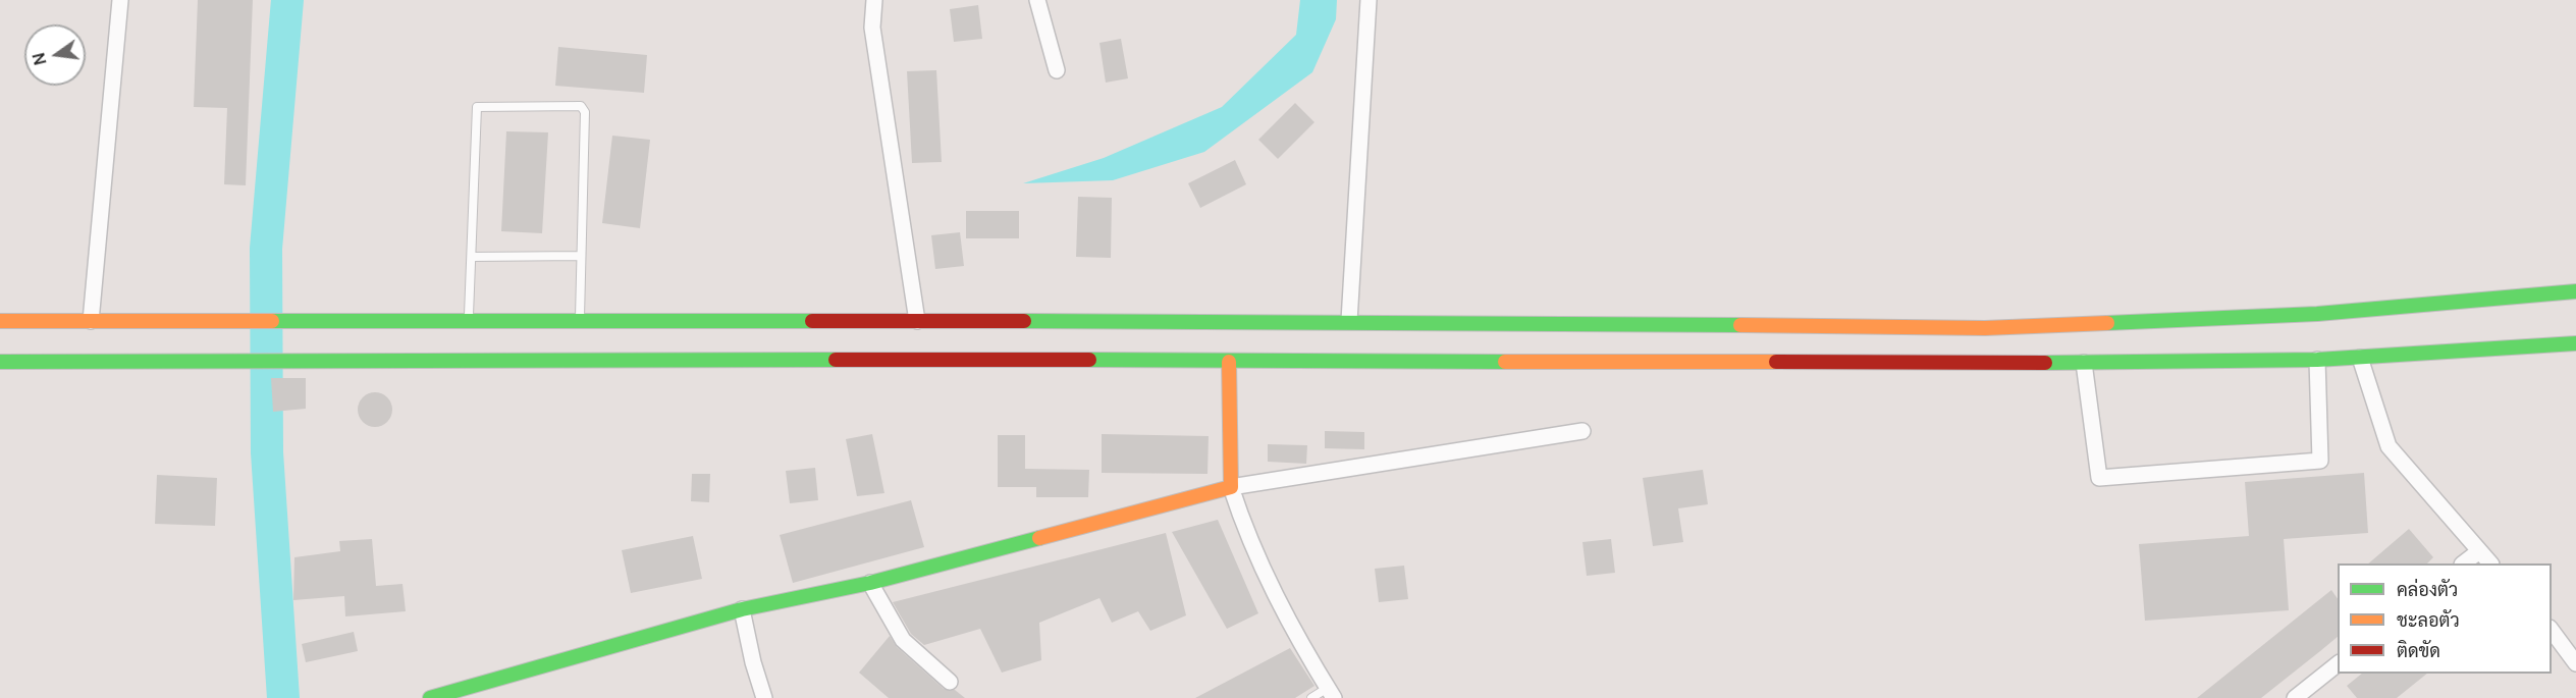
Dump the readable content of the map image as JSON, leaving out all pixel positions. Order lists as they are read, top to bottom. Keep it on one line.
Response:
{"legend":["คล่องตัว","ชะลอตัว","ติดขัด"],"north":"left"}
